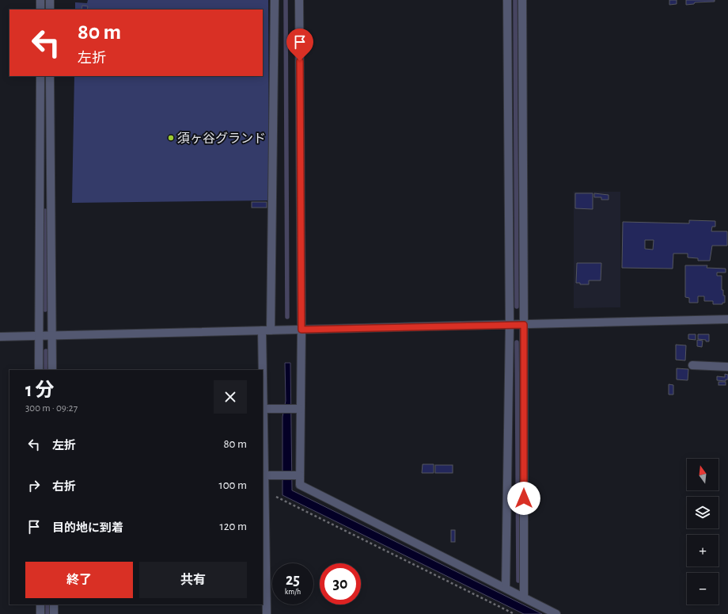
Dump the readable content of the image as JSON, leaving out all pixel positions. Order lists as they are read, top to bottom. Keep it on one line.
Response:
{"places":["須ヶ谷グランド"],"north":"top","page":{"turn":["80 m","左折"],"heading":["1 分","300 m · 09:27"],"list":[{"name":"左折","value":"80 m"},{"name":"右折","value":"100 m"},{"name":"目的地に到着","value":"120 m"}],"map_buttons":["+","−"],"buttons":["終了","共有"],"speed":"25 km/h","limit":"30"}}
